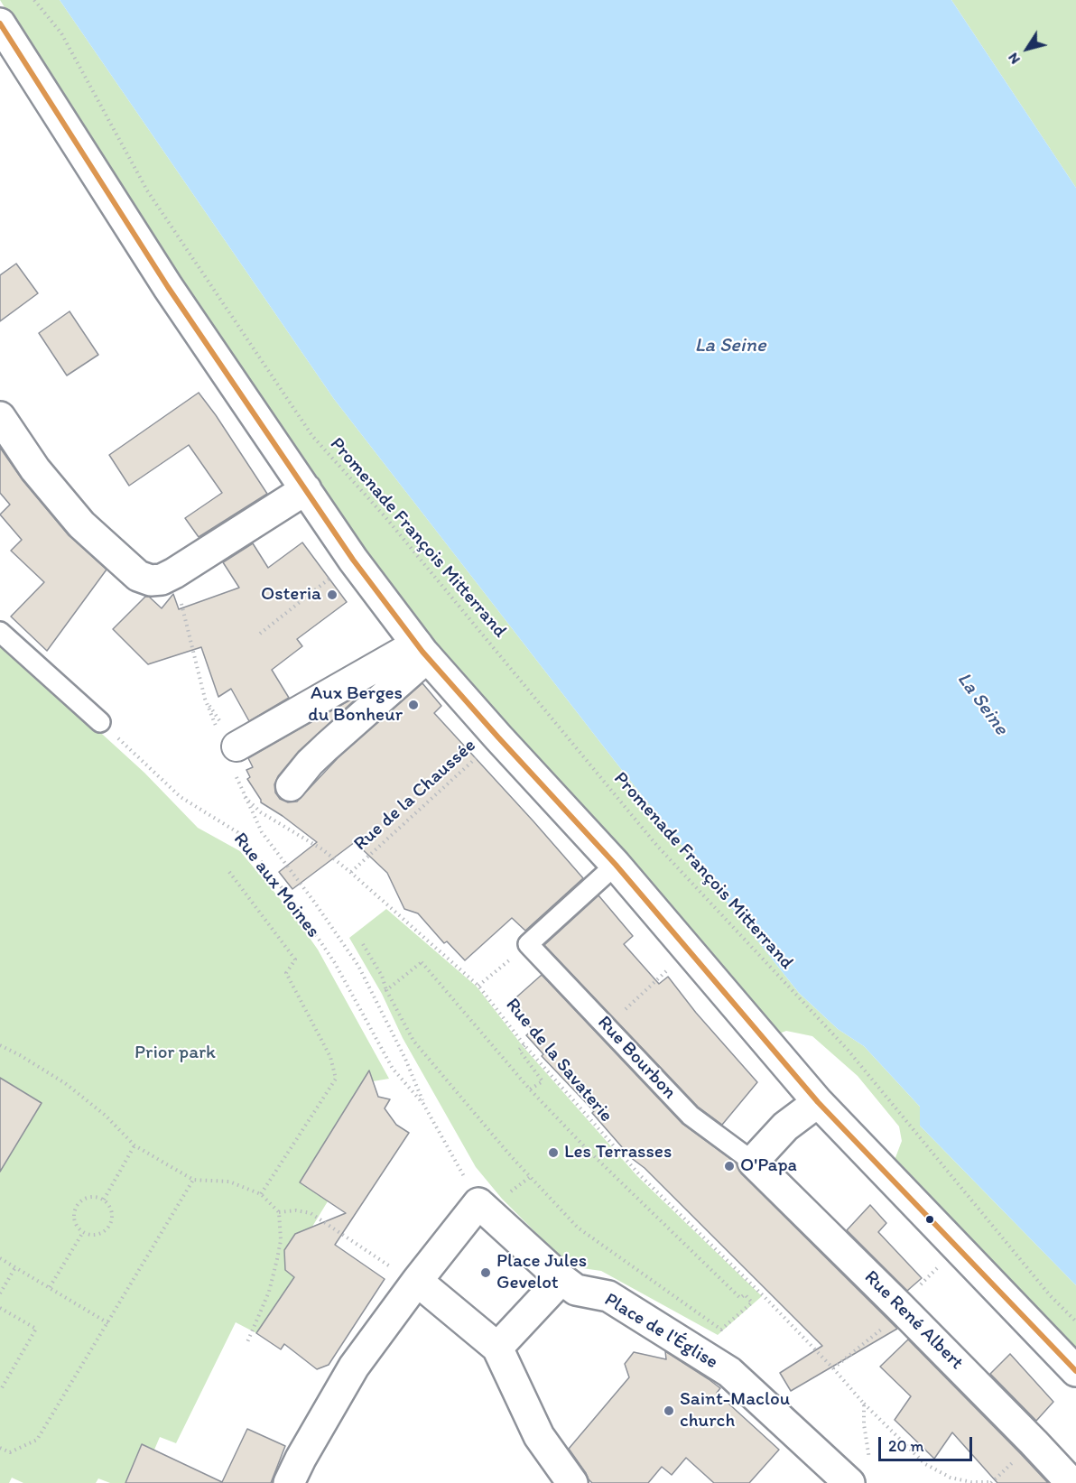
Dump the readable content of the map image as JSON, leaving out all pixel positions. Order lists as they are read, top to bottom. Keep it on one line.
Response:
{"streets":{"street":["Rue René Albert","Place de l'Église"],"lane":["Rue Bourbon"],"path":["Promenade François Mitterrand","Rue de la Chaussée","Rue aux Moines","Rue de la Savaterie"]},"crossings":[["Rue de la Chaussée","Rue de la Savaterie"],["Rue Bourbon","Rue René Albert"]],"water":["La Seine"],"parks":["Prior park"],"places":["Osteria","Aux Berges du Bonheur","Les Terrasses","O'Papa","Place Jules Gevelot","Saint-Maclou church"],"scale_bar":"20 m","north":"bottom left"}
